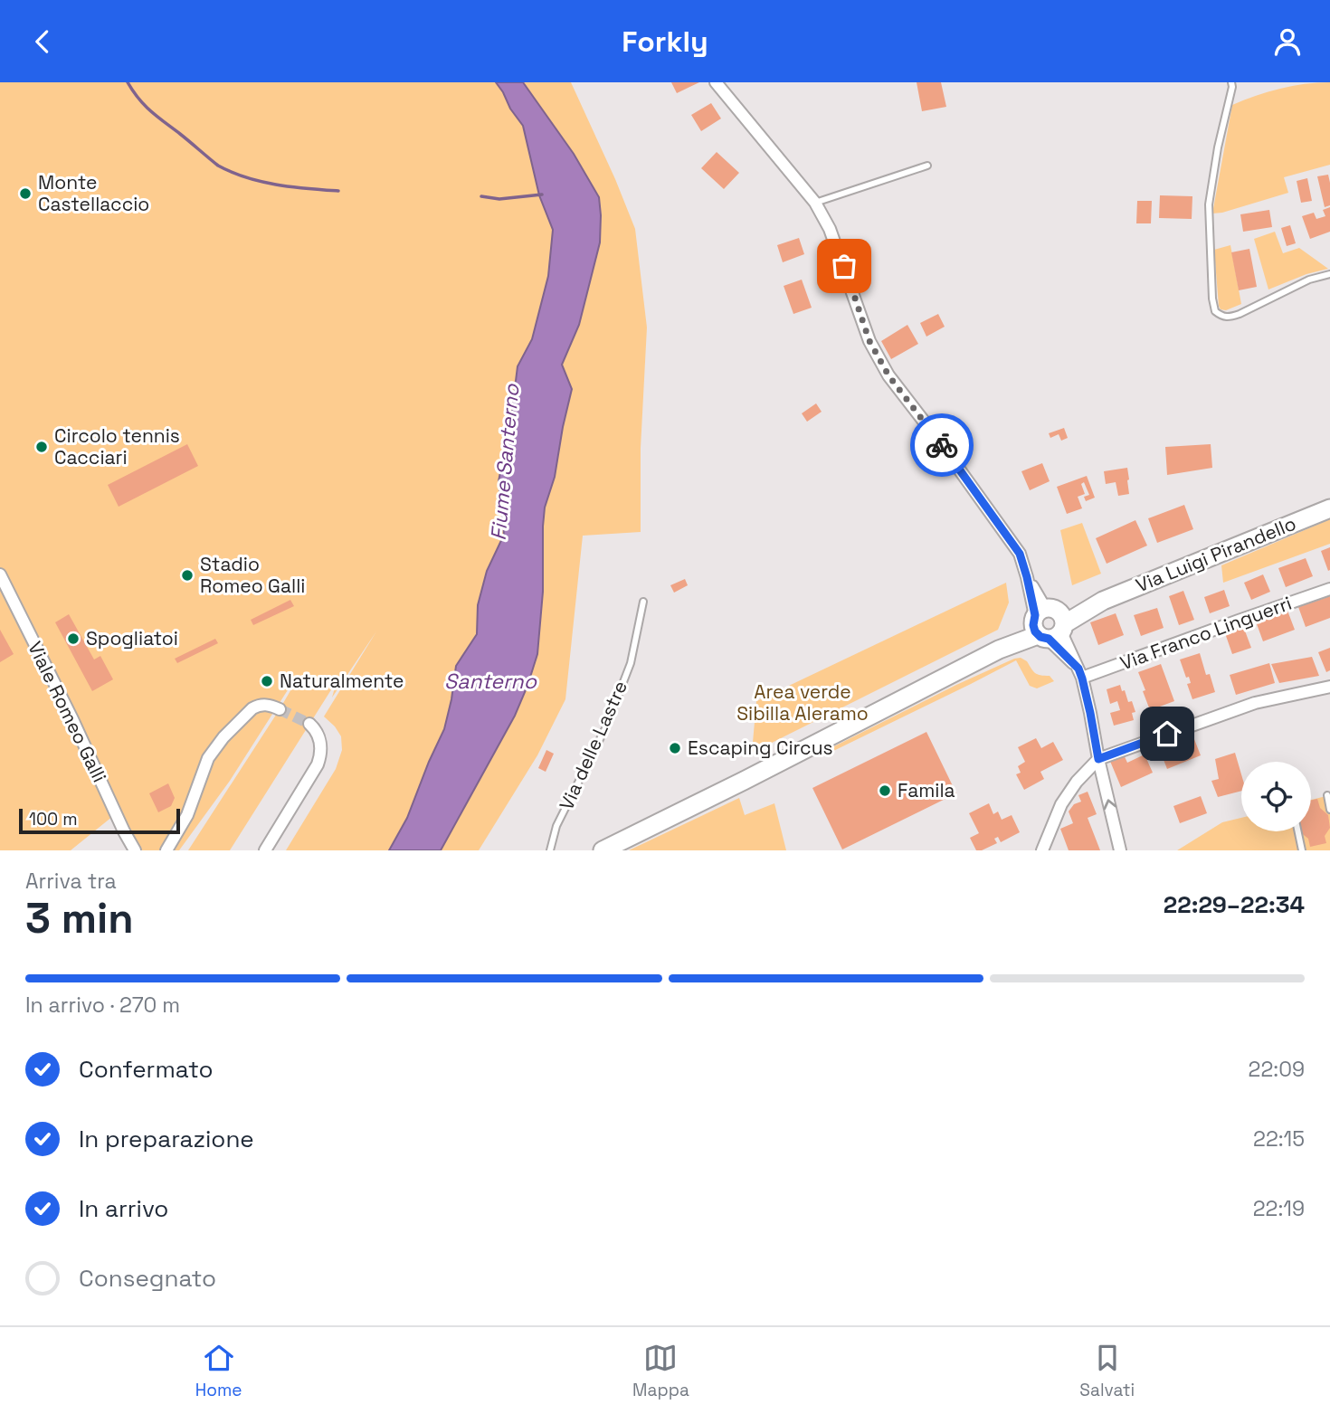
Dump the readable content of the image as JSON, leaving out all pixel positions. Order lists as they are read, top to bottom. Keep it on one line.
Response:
{"streets":{"street":["Via Luigi Pirandello","Via Franco Linguerri","Viale Romeo Galli"],"lane":["Via delle Lastre"]},"water":["Fiume Santerno","Santerno"],"parks":["Area verde Sibilla Aleramo"],"places":["Monte Castellaccio","Circolo tennis Cacciari","Stadio Romeo Galli","Spogliatoi","Naturalmente","Escaping Circus","Famila"],"scale_bar":"100 m","page":{"header":"Forkly","scale":"100 m","heading":["3 min","Arriva tra","22:29–22:34"],"bar":"In arrivo · 270 m","list":[["Confermato","22:09"],["In preparazione","22:15"],["In arrivo","22:19"],"Consegnato"],"tabs":["Home","Mappa","Salvati"]}}
